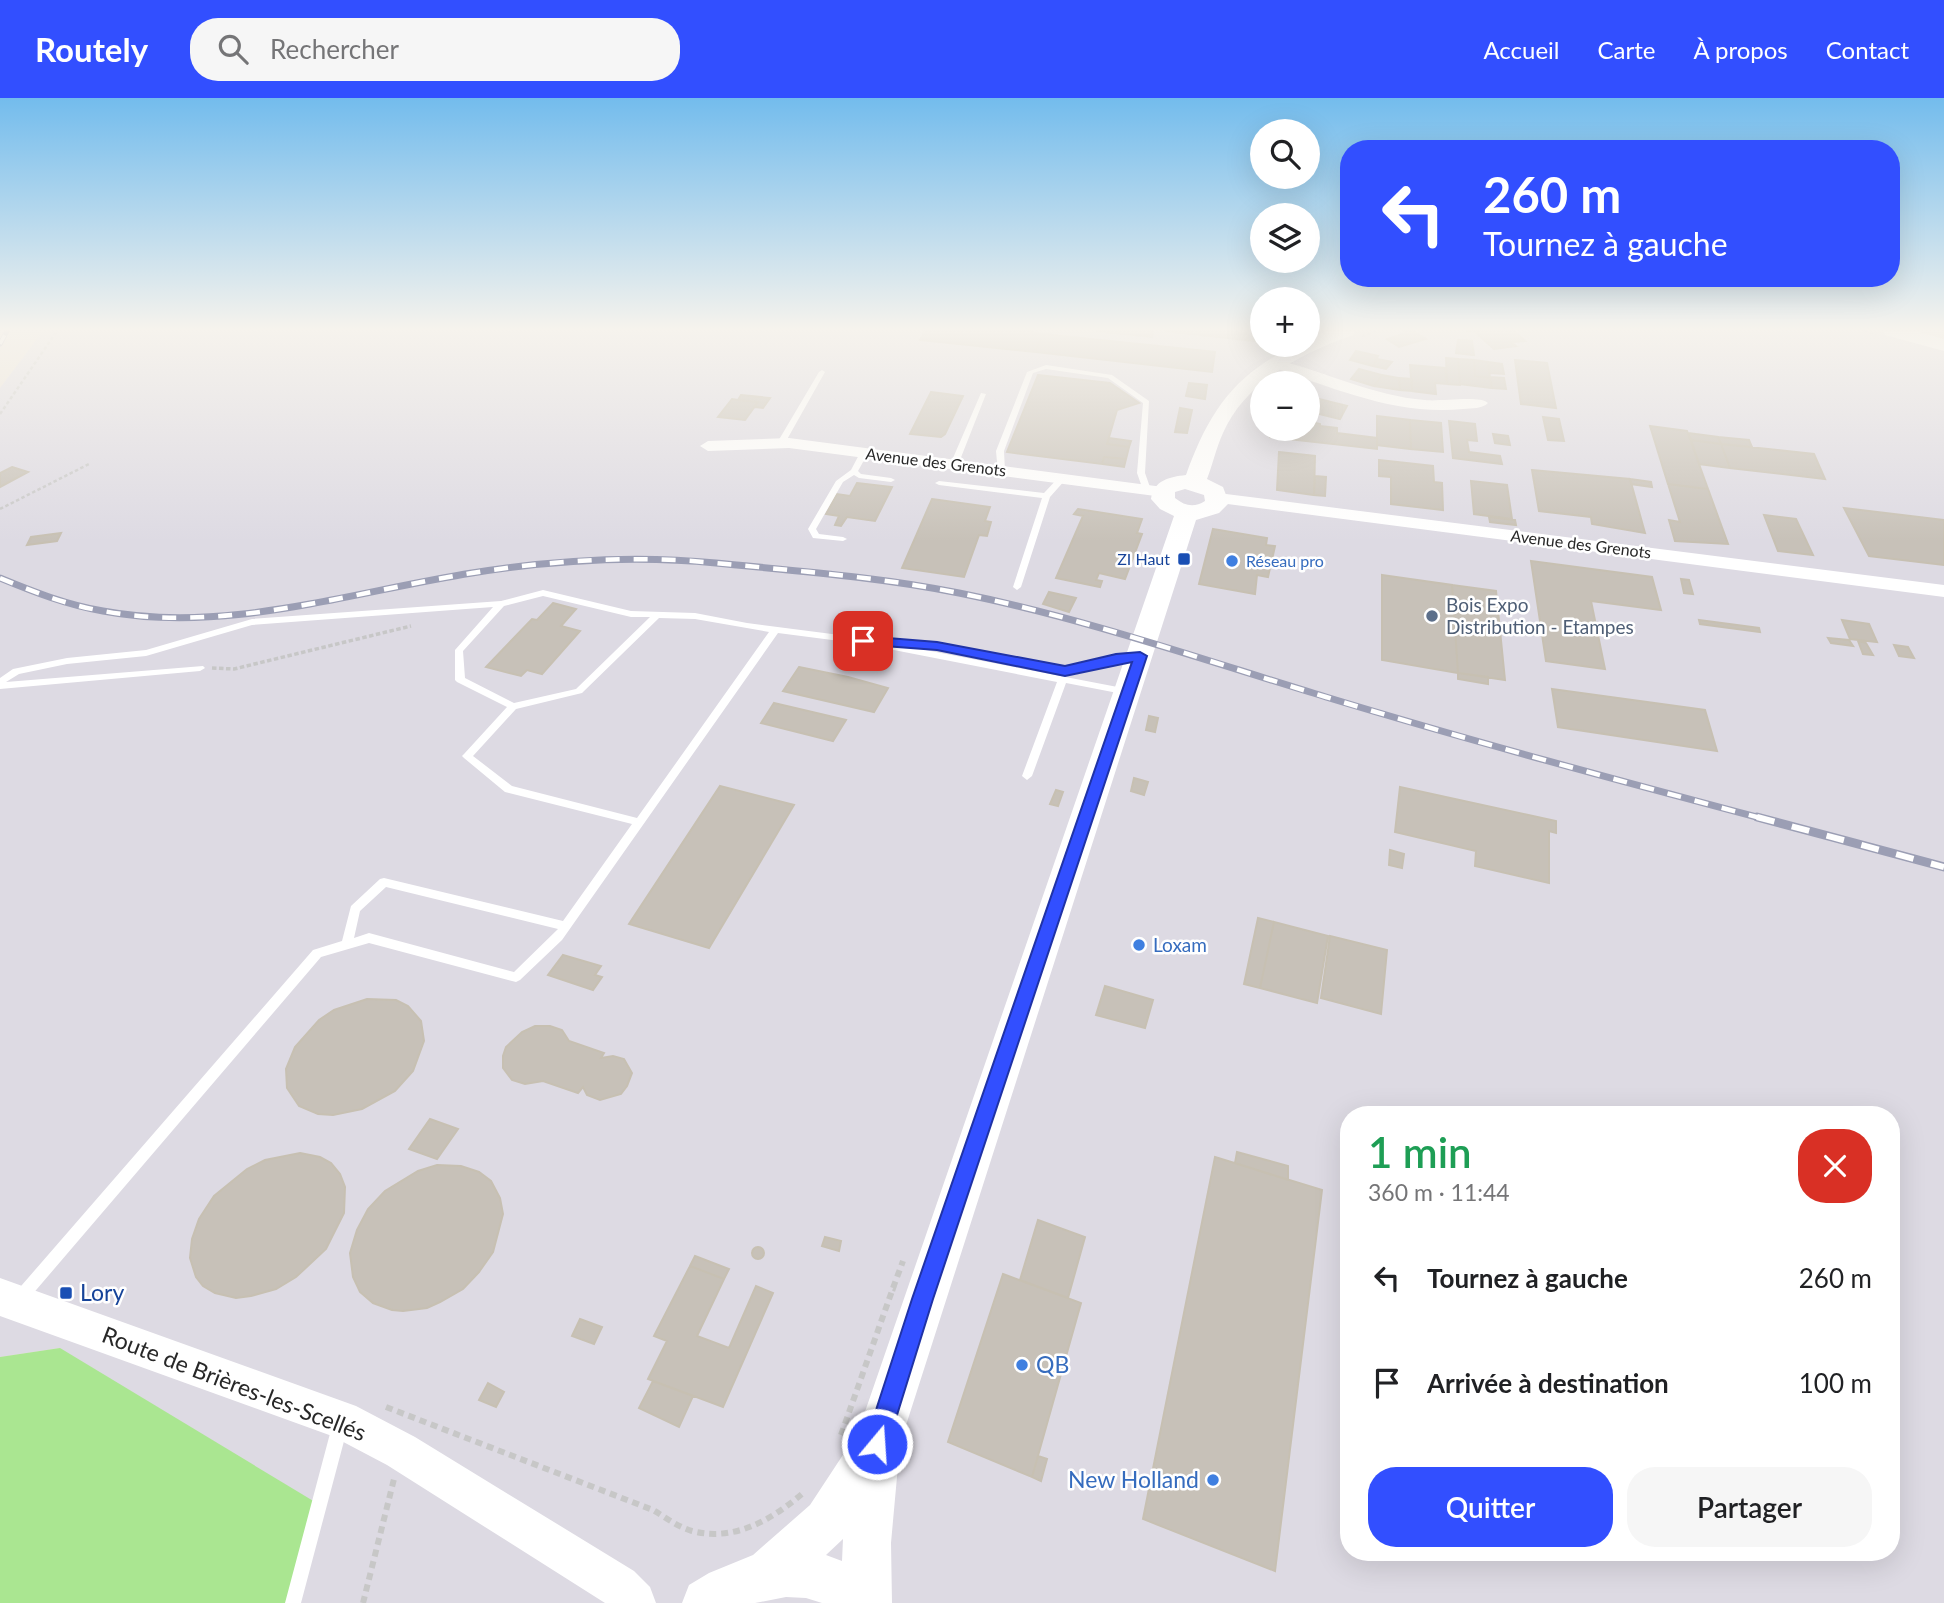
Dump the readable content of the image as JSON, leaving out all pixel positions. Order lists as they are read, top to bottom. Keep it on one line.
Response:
{"streets":{"street":["Avenue des Grenots","Route de Brières-les-Scellés"]},"places":{"transit":["ZI Haut","Lory"],"other":["Réseau pro","Bois Expo Distribution - Etampes","Loxam","QB","New Holland"]},"page":{"header":"Routely","search":"Rechercher","nav":["Accueil","Carte","À propos","Contact"],"map_buttons":["+","−"],"turn":["260 m","Tournez à gauche"],"heading":["1 min","360 m · 11:44"],"list":[{"name":"Tournez à gauche","value":"260 m"},{"name":"Arrivée à destination","value":"100 m"}],"buttons":["Quitter","Partager"]}}
